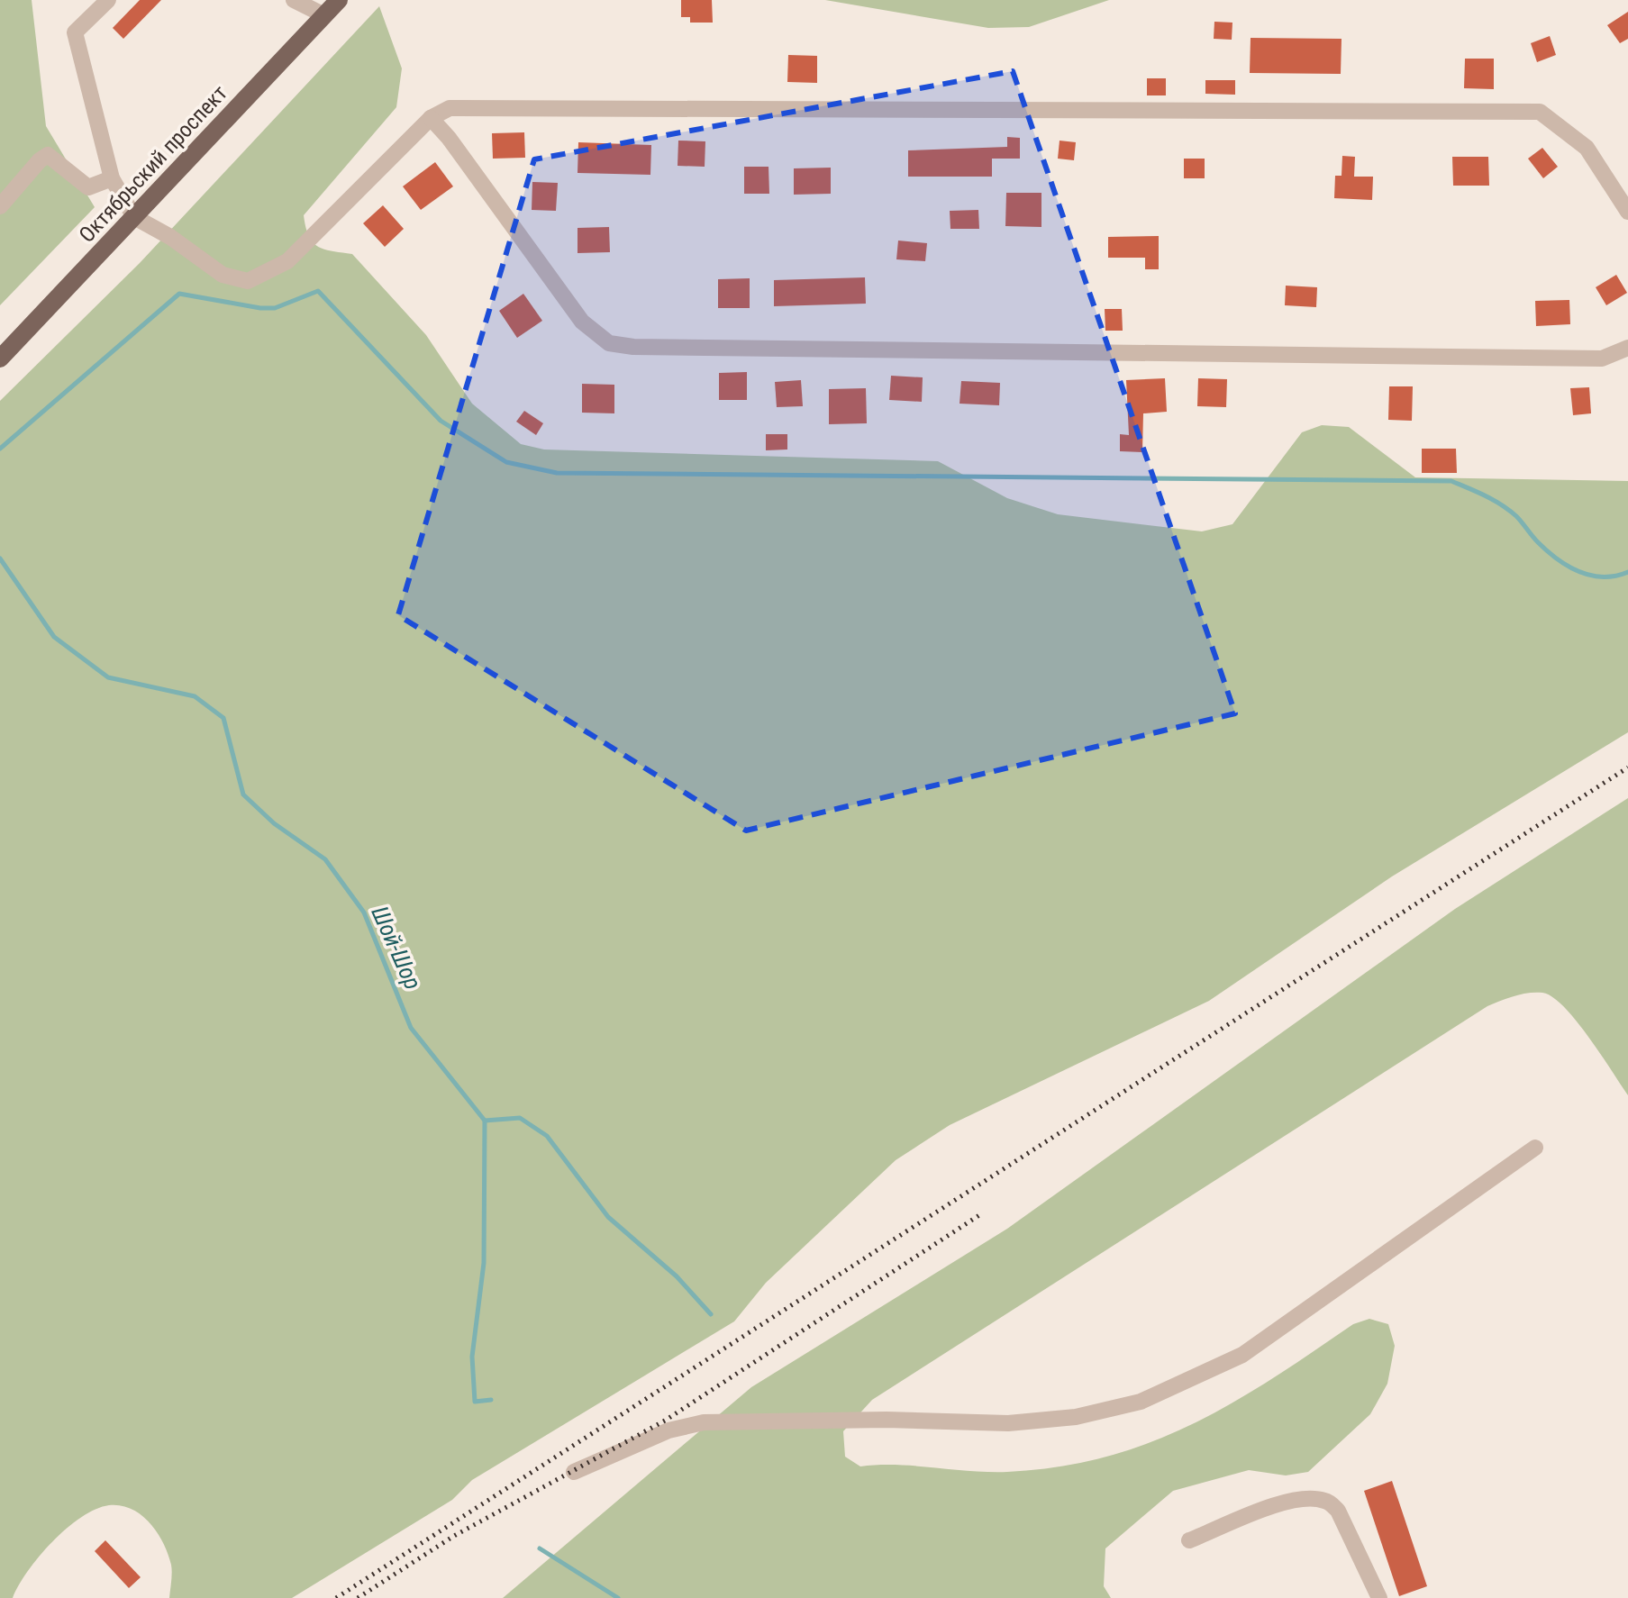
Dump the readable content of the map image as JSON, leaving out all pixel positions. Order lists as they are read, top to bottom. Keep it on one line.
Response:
{"streets":{"main road":["Октябрьский проспект"]},"water":["Шой-Шор"]}
